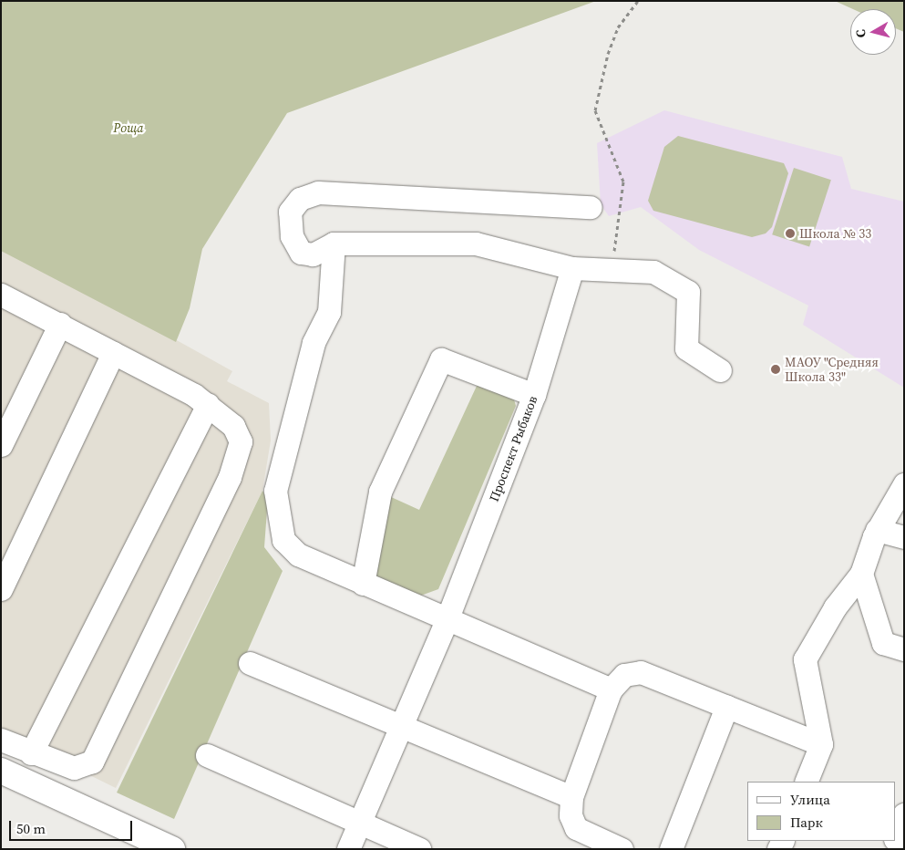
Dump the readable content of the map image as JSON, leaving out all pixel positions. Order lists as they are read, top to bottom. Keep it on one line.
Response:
{"streets":{"street":["Проспект Рыбаков"]},"parks":["Роща"],"places":["Школа № 33","МАОУ \"Средняя Школа 33\""],"legend":["Улица","Парк"],"scale_bar":"50 m","north":"left"}
